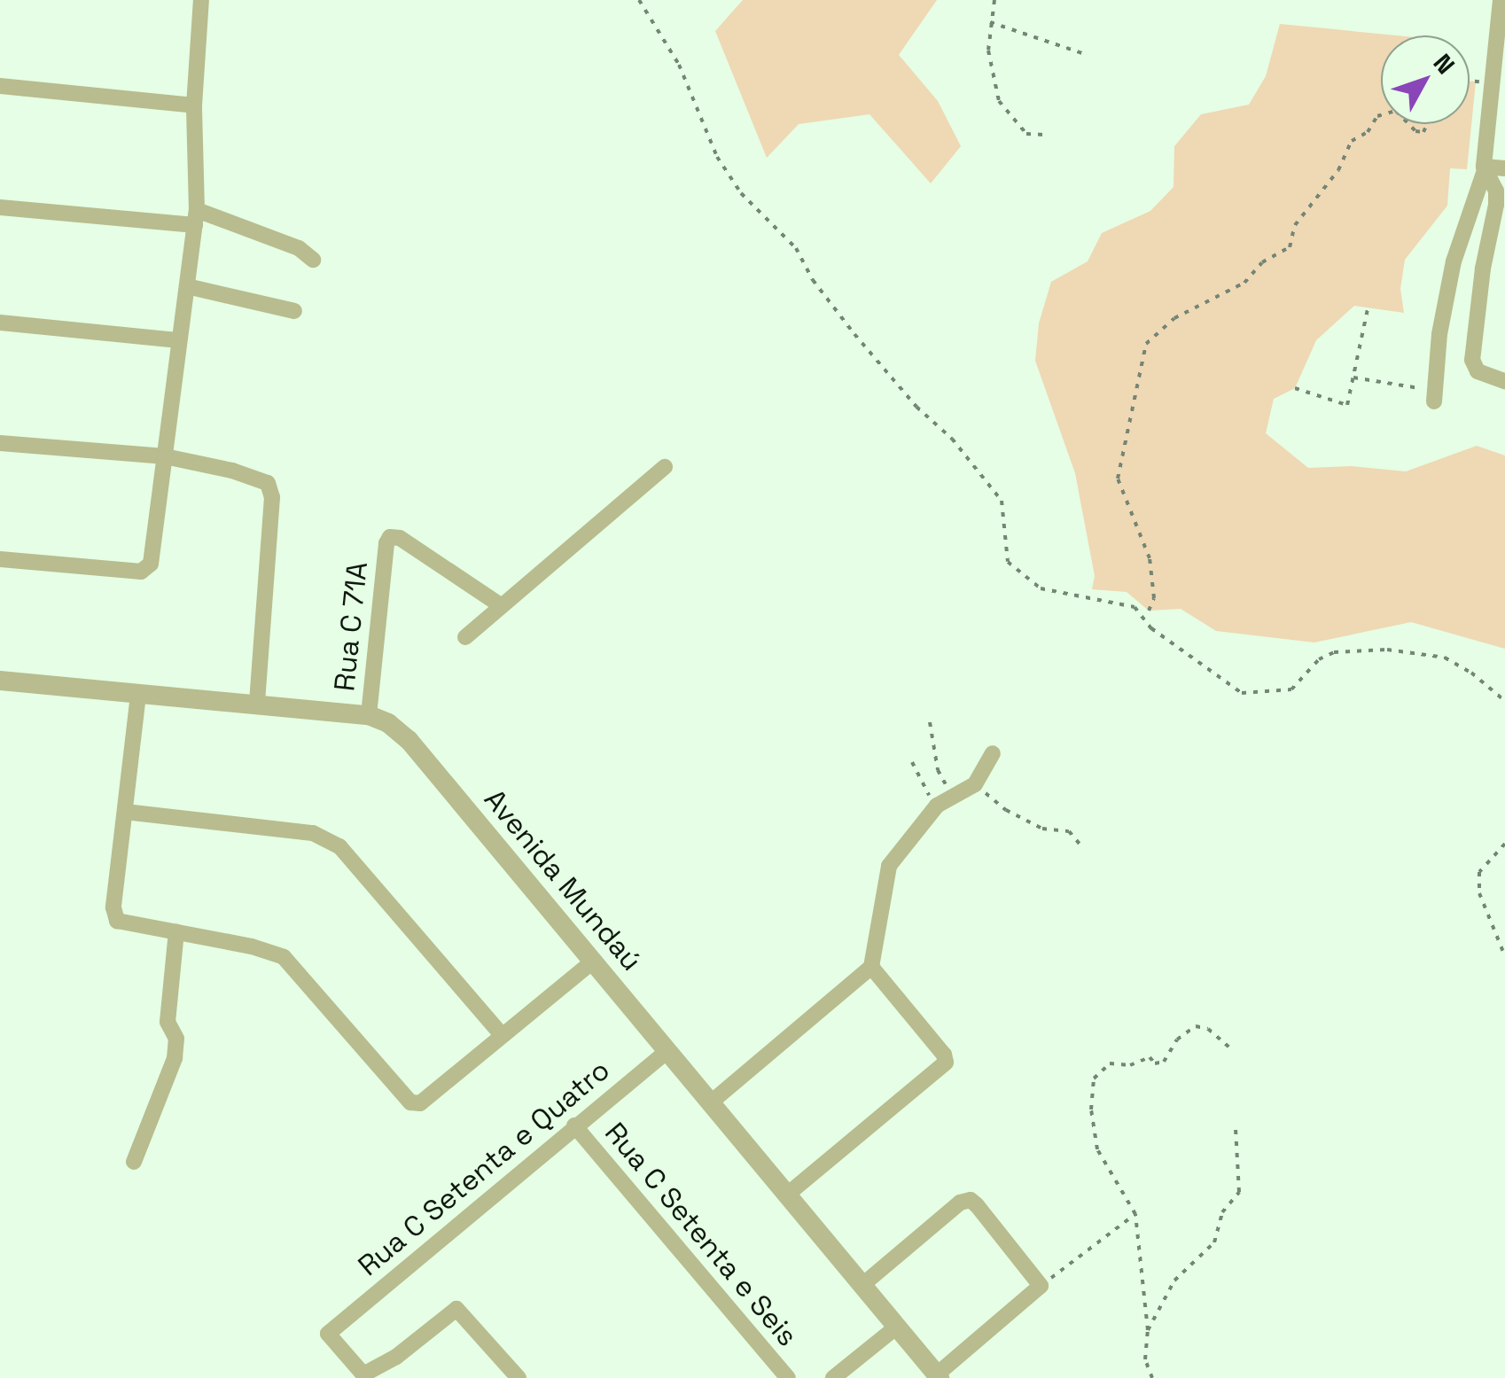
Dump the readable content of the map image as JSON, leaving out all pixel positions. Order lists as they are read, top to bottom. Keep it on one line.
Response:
{"streets":{"street":["Rua C 71A","Avenida Mundaú","Rua C Setenta e Quatro","Rua C Setenta e Seis"]},"crossings":[["Rua C 71A","Avenida Mundaú"],["Avenida Mundaú","Rua C Setenta e Quatro"],["Rua C Setenta e Quatro","Rua C Setenta e Seis"]],"north":"top right"}
